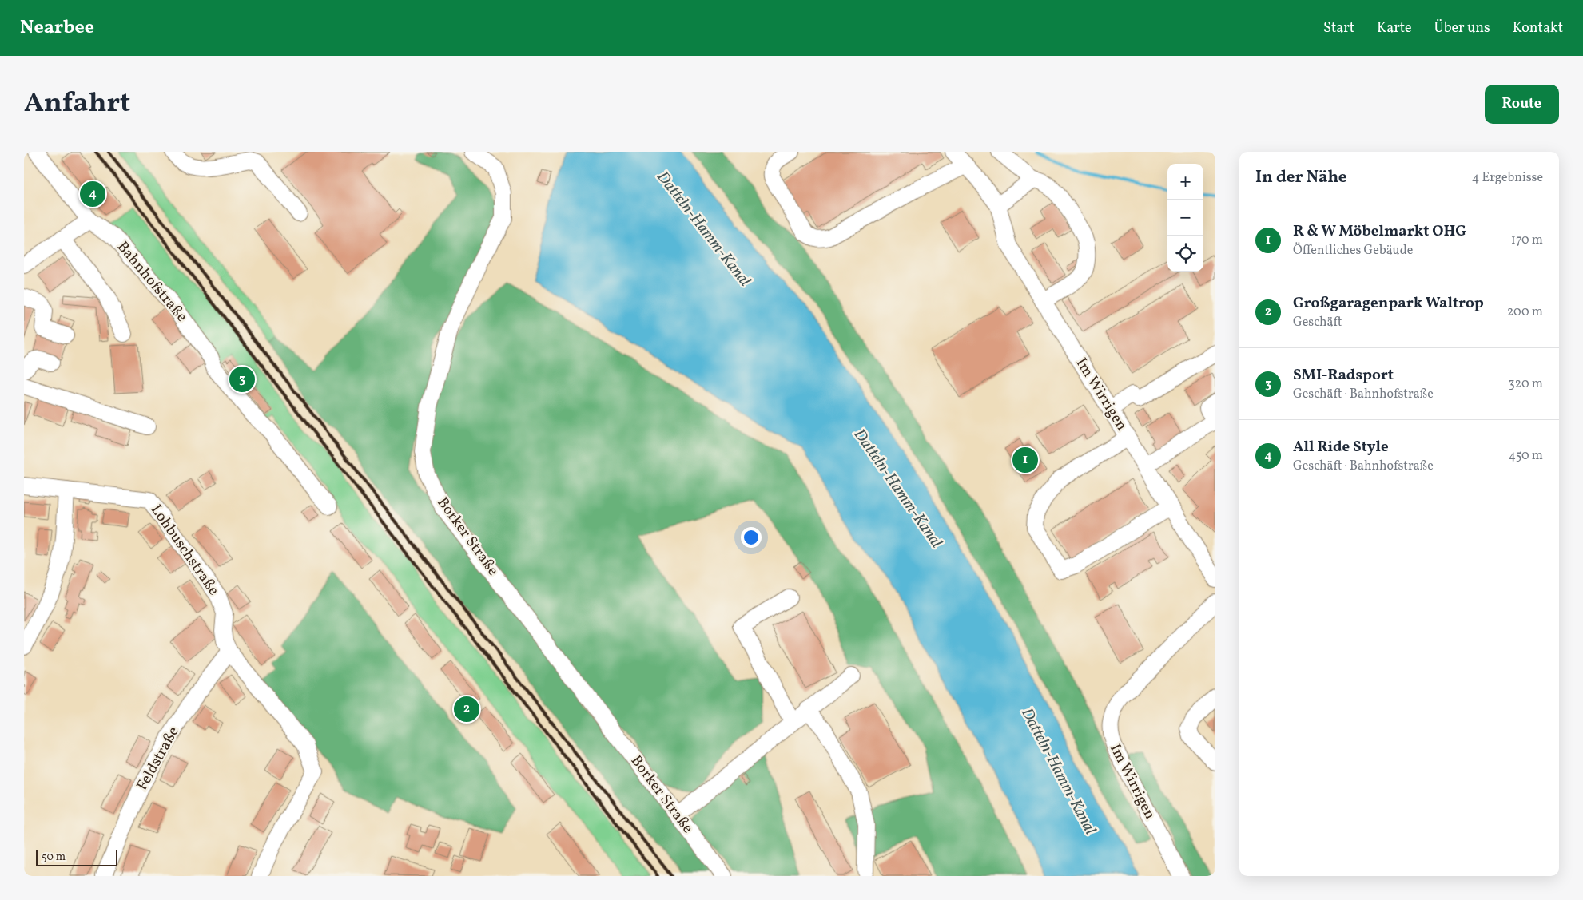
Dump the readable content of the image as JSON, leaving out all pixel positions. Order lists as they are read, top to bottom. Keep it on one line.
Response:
{"streets":{"street":["Bahnhofstraße","Im Wirrigen","Borker Straße","Lohbuschstraße","Feldstraße"]},"crossings":[["Lohbuschstraße","Feldstraße"]],"water":["Datteln-Hamm-Kanal"],"scale_bar":"50 m","page":{"header":"Nearbee","nav":["Start","Karte","Über uns","Kontakt"],"title":"Anfahrt","buttons":"Route","heading":["In der Nähe","4 Ergebnisse"],"map_buttons":["+","−"],"pins":["4","3","1","2"],"list":[{"mark":"1","name":"R & W Möbelmarkt OHG","note":"Öffentliches Gebäude","value":"170 m"},{"mark":"2","name":"Großgaragenpark Waltrop","note":"Geschäft","value":"200 m"},{"mark":"3","name":"SMI-Radsport","note":"Geschäft · Bahnhofstraße","value":"320 m"},{"mark":"4","name":"All Ride Style","note":"Geschäft · Bahnhofstraße","value":"450 m"}],"scale":"50 m"}}
